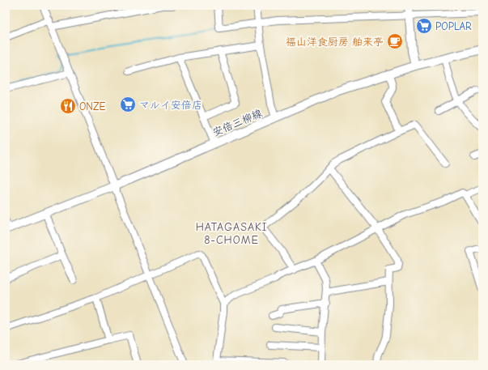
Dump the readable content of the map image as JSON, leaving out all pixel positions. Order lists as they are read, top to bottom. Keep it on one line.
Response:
{"streets":{"street":["安倍三柳線"]},"districts":["HATAGASAKI 8-CHOME"],"places":{"supermarket":["POPLAR","マルイ安倍店"],"cafe":["福山洋食厨房 舶来亭"],"restaurant":["ONZE"]}}
